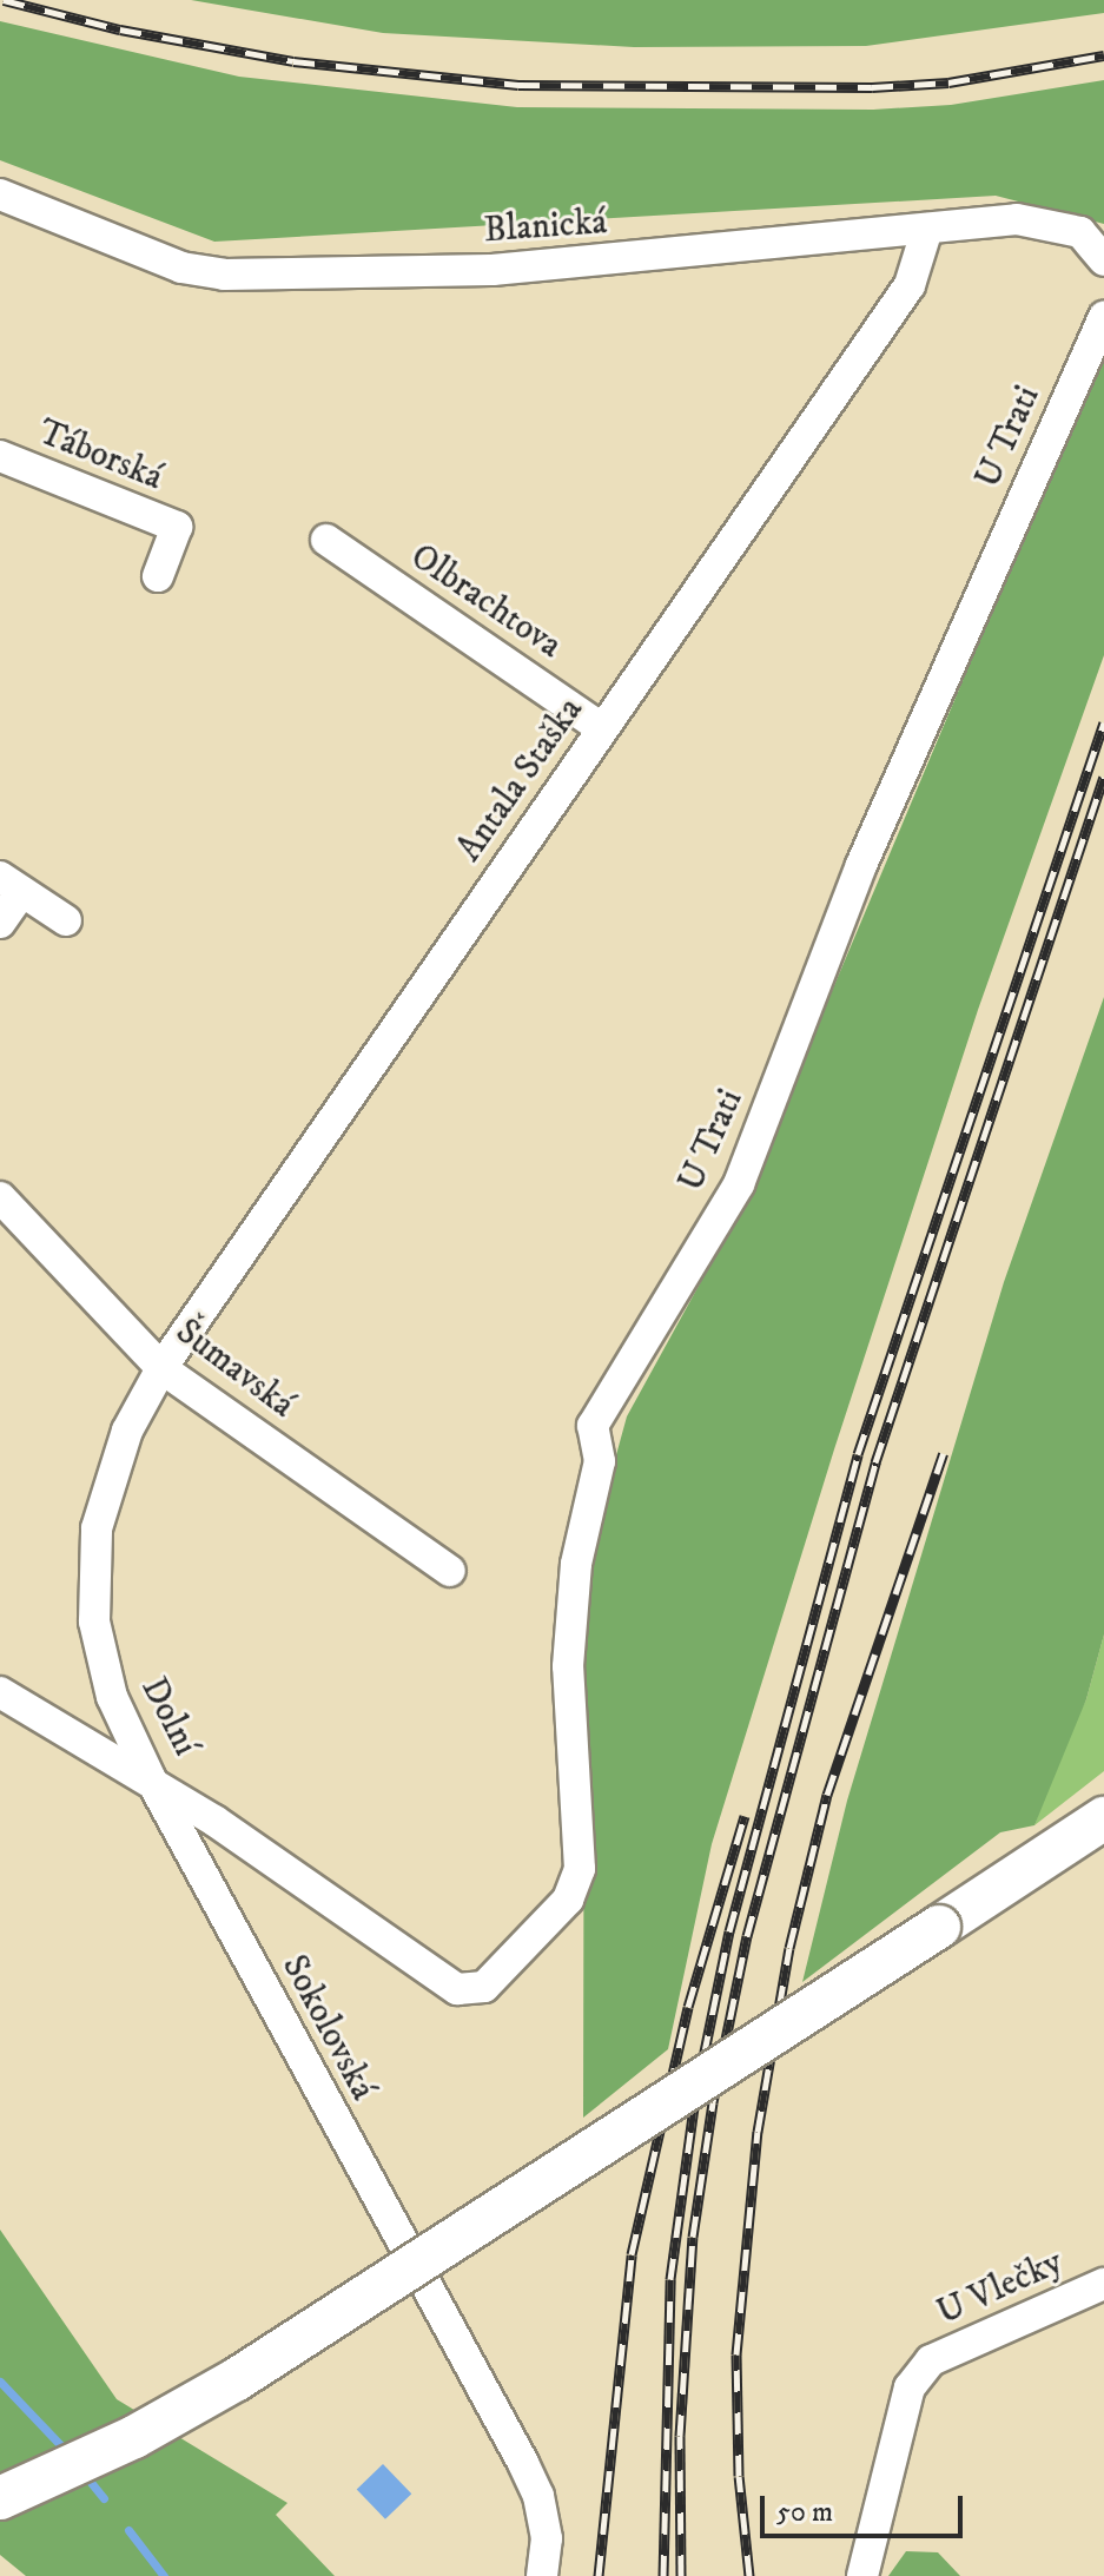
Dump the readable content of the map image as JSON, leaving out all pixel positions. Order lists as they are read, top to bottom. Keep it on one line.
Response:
{"streets":{"street":["Blanická","U Trati","Táborská","Olbrachtova","Antala Staška","Šumavská","Dolní","Sokolovská","U Vlečky"]},"crossings":[["Blanická","Antala Staška"],["U Trati","Dolní"],["Olbrachtova","Antala Staška"],["Antala Staška","Šumavská"],["Antala Staška","Dolní"],["Šumavská","Dolní"],["Dolní","Sokolovská"]],"scale_bar":"50 m"}
